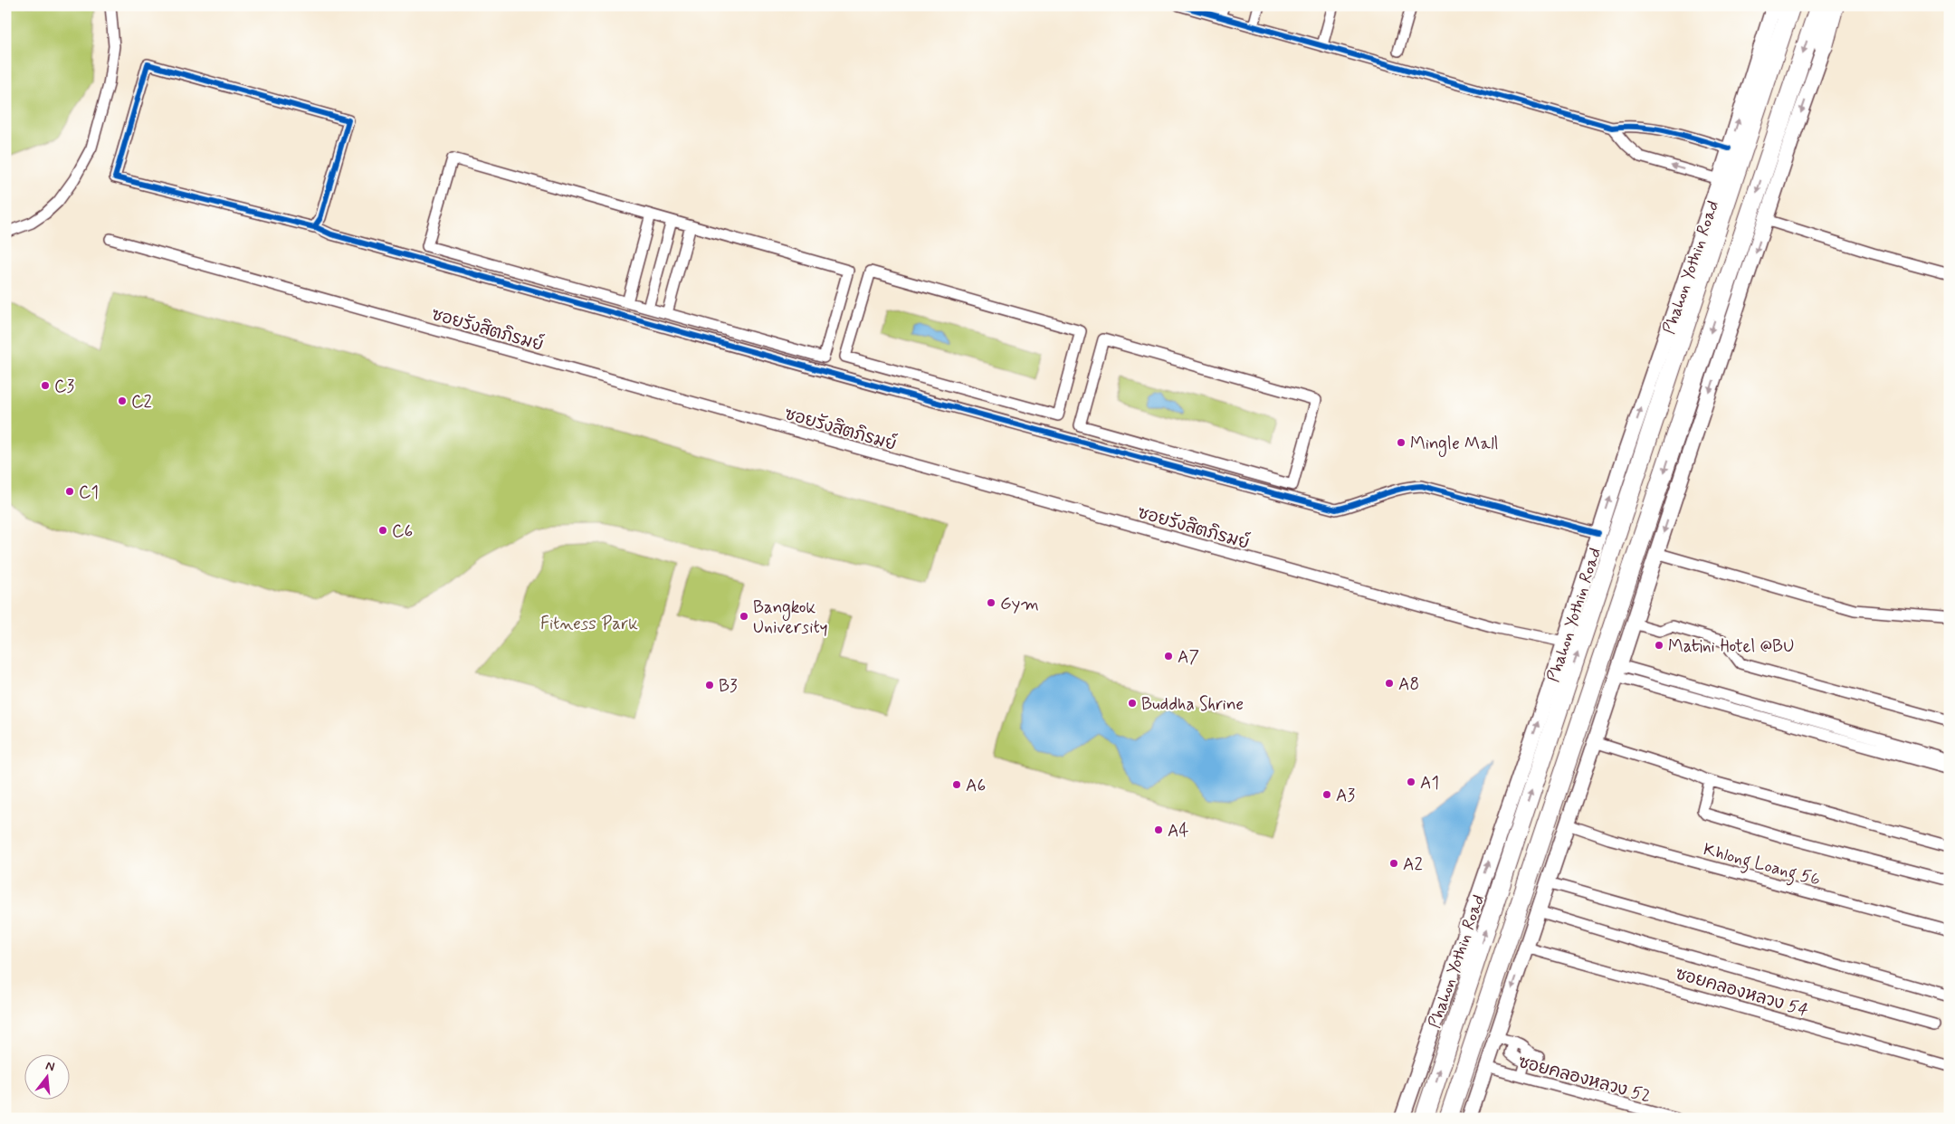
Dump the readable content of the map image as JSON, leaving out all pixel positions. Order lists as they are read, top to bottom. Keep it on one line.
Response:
{"streets":{"highway":["Phahon Yothin Road"],"street":["ซอยรังสิตภิรมย์","Khlong Loang 56","ซอยคลองหลวง 54","ซอยคลองหลวง 52"]},"crossings":[["Phahon Yothin Road","ซอยรังสิตภิรมย์"]],"parks":["Fitness Park"],"places":["C3","C2","Mingle Mall","C1","C6","Gym","Bangkok University","Matini Hotel @BU","A7","A8","B3","Buddha Shrine","A1","A6","A3","A4","A2"],"north":"top"}
